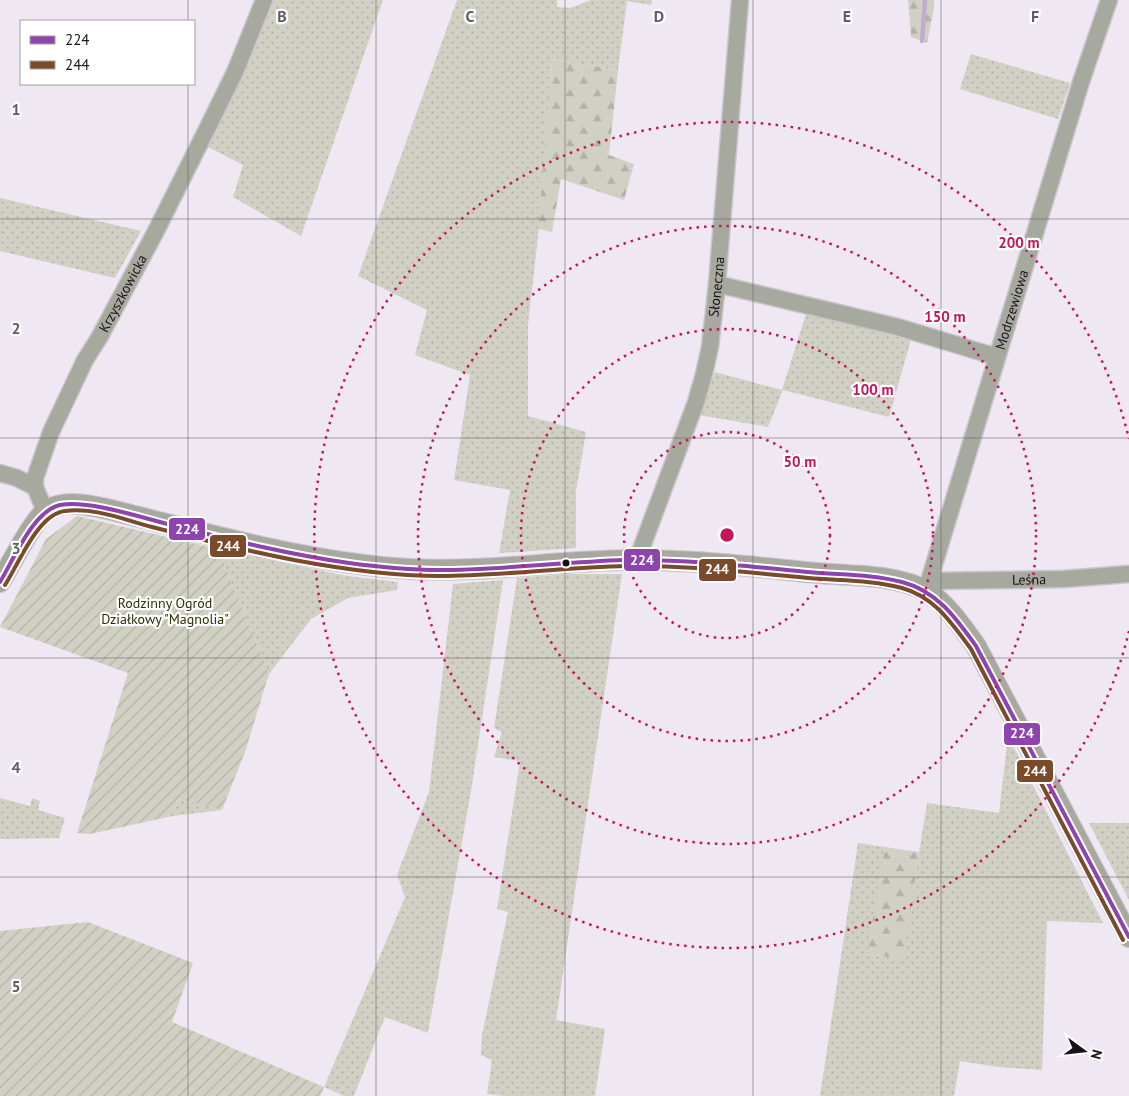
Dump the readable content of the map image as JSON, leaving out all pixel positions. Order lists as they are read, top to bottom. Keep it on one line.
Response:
{"streets":{"street":["Słoneczna","Krzyszkowicka","Modrzewiowa","Leśna"]},"crossings":[["Modrzewiowa","Leśna"]],"parks":["Rodzinny Ogród Działkowy \"Magnolia\""],"lines":["transit line 224","transit line 244"],"legend":["224","244"],"north":"right","grid":{"columns":["B","C","D","E","F"],"rows":["1","2","3","4","5"]},"rings":["200 m","150 m","100 m","50 m"]}
